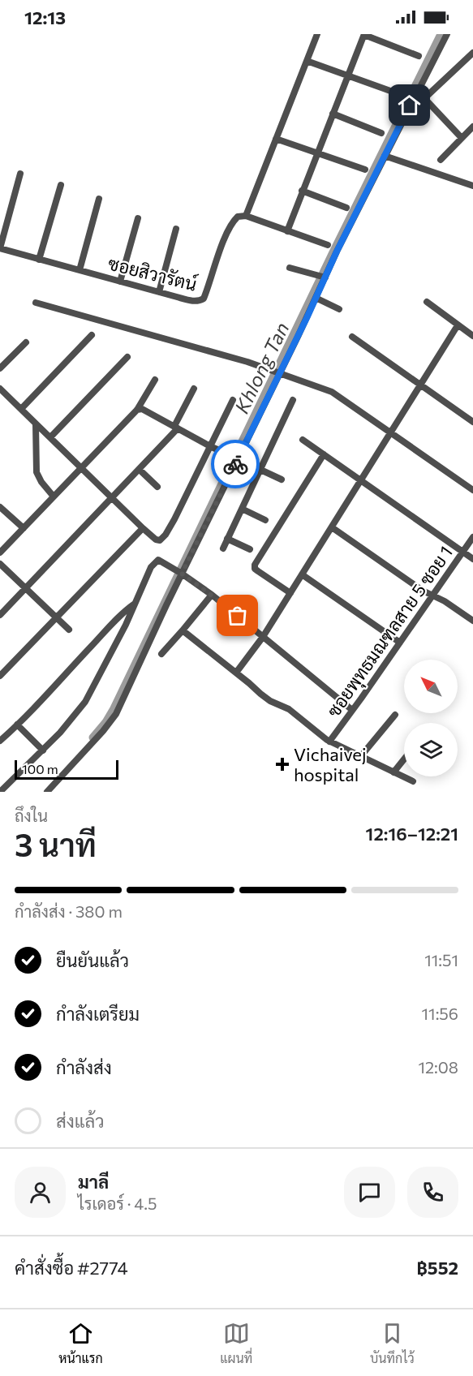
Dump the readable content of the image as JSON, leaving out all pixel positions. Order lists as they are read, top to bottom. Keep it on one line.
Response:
{"streets":{"street":["ซอยสิวารัตน์","ซอยพุทธมณฑลสาย 5 ซอย 1"]},"water":["Khlong Tan"],"places":{"health":["Vichaivej hospital"]},"scale_bar":"100 m","north":"top left","page":{"status":"12:13","scale":"100 m","heading":["3 นาที","ถึงใน","12:16–12:21"],"panel":["มาลี","ไรเดอร์ · 4.5","คำสั่งซื้อ #2774","฿552"],"bar":"กำลังส่ง · 380 m","list":[["ยืนยันแล้ว","11:51"],["กำลังเตรียม","11:56"],["กำลังส่ง","12:08"],"ส่งแล้ว"],"tabs":["หน้าแรก","แผนที่","บันทึกไว้"]}}
